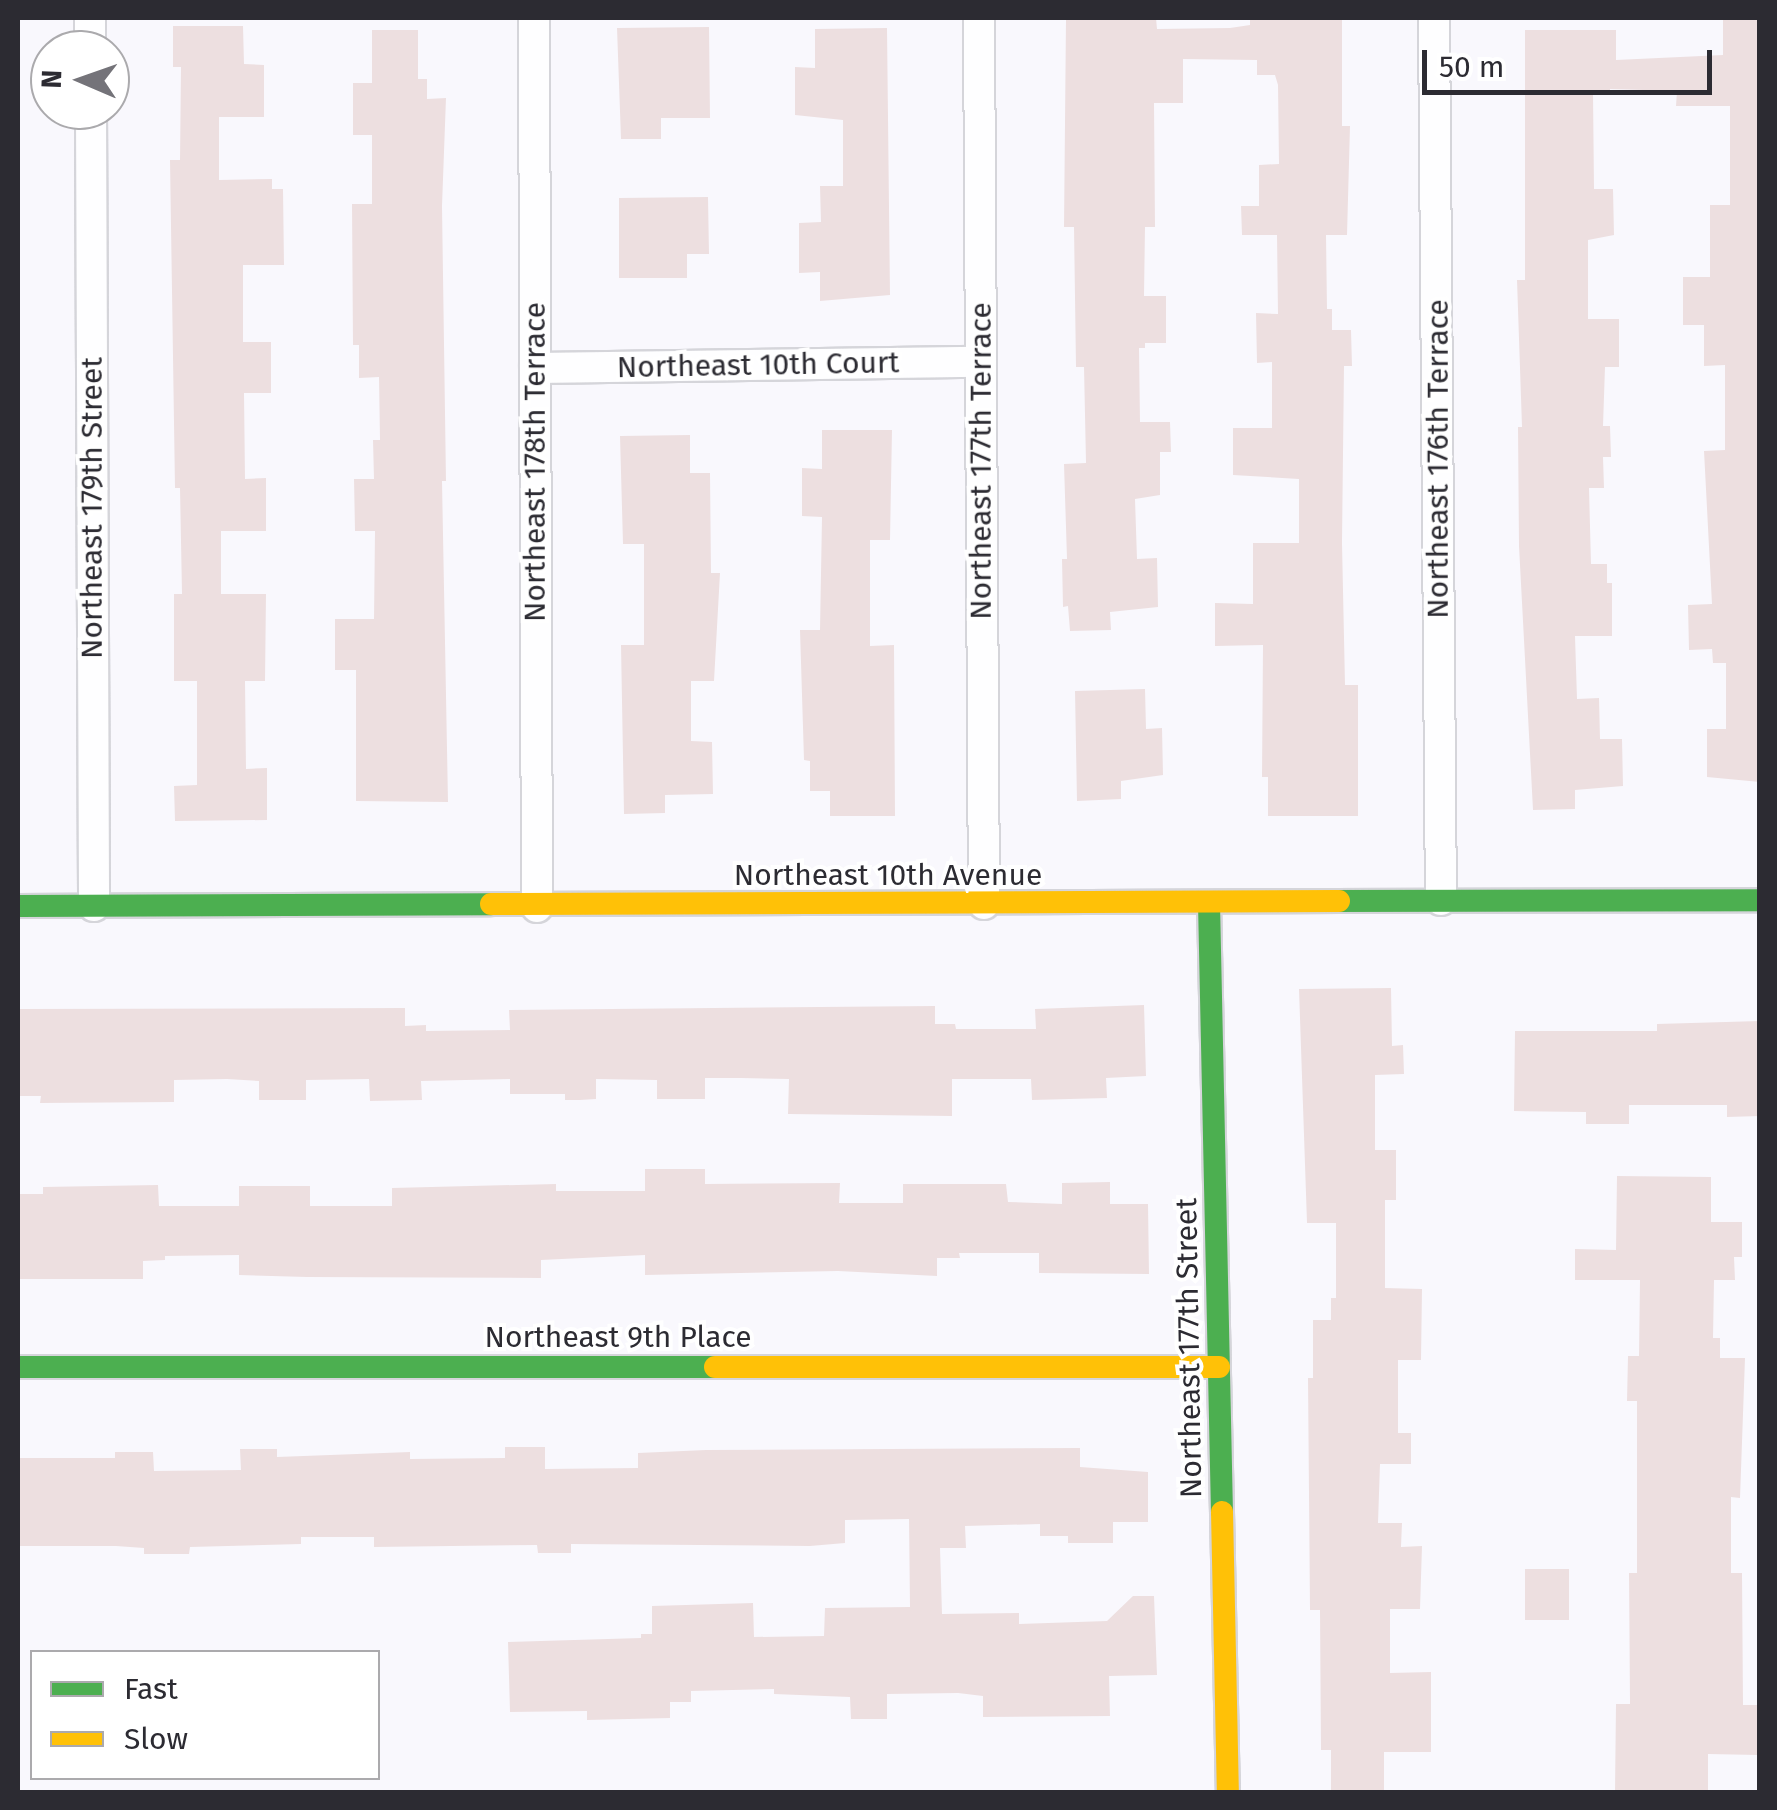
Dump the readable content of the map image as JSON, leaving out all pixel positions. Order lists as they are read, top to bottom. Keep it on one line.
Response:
{"streets":{"street":["Northeast 10th Court","Northeast 176th Terrace","Northeast 177th Terrace","Northeast 178th Terrace","Northeast 179th Street","Northeast 10th Avenue","Northeast 9th Place","Northeast 177th Street"]},"crossings":[["Northeast 10th Court","Northeast 177th Terrace"],["Northeast 10th Court","Northeast 178th Terrace"],["Northeast 176th Terrace","Northeast 10th Avenue"],["Northeast 177th Terrace","Northeast 10th Avenue"],["Northeast 178th Terrace","Northeast 10th Avenue"],["Northeast 179th Street","Northeast 10th Avenue"],["Northeast 10th Avenue","Northeast 177th Street"],["Northeast 9th Place","Northeast 177th Street"]],"legend":["Fast","Slow"],"scale_bar":"50 m","north":"left"}
